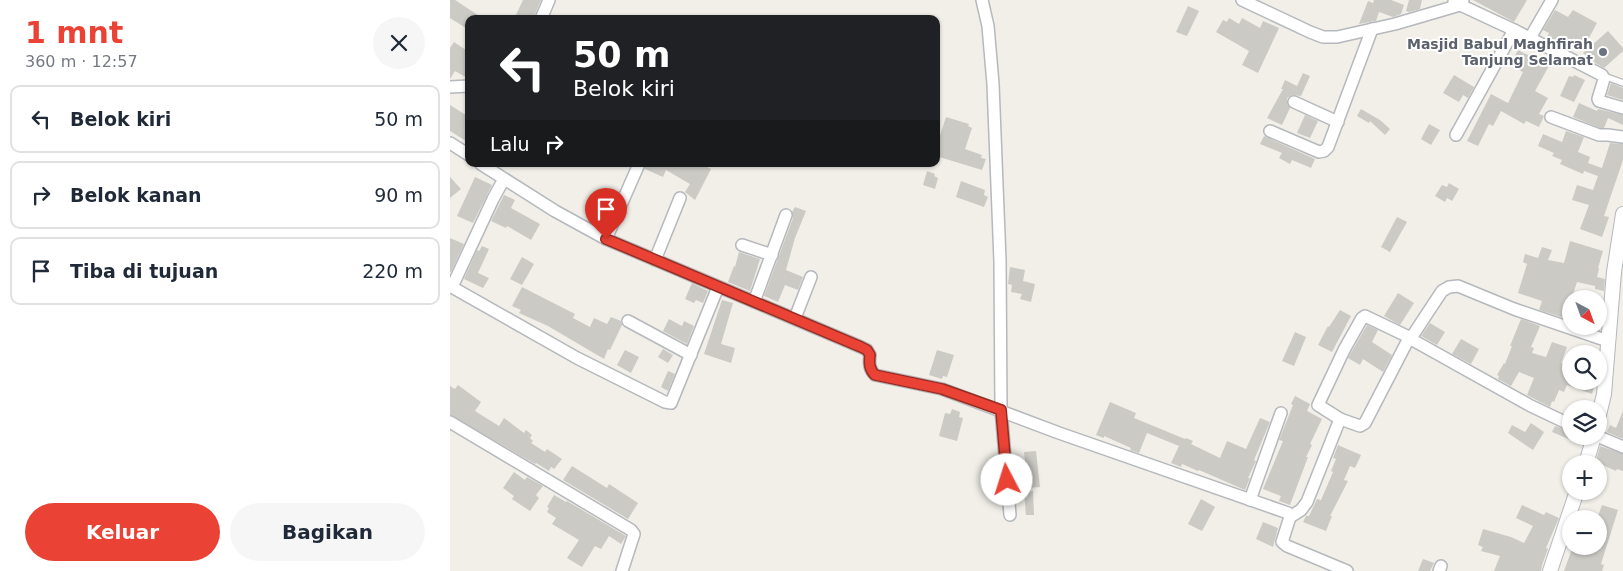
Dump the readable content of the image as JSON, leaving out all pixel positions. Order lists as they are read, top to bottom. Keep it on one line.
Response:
{"places":["Masjid Babul Maghfirah Tanjung Selamat"],"north":"bottom right","page":{"heading":["1 mnt","360 m · 12:57"],"turn":["50 m","Belok kiri"],"list":[{"name":"Belok kiri","value":"50 m"},{"name":"Belok kanan","value":"90 m"},{"name":"Tiba di tujuan","value":"220 m"}],"then":"Lalu","map_buttons":["+","−"],"buttons":["Keluar","Bagikan"]}}
